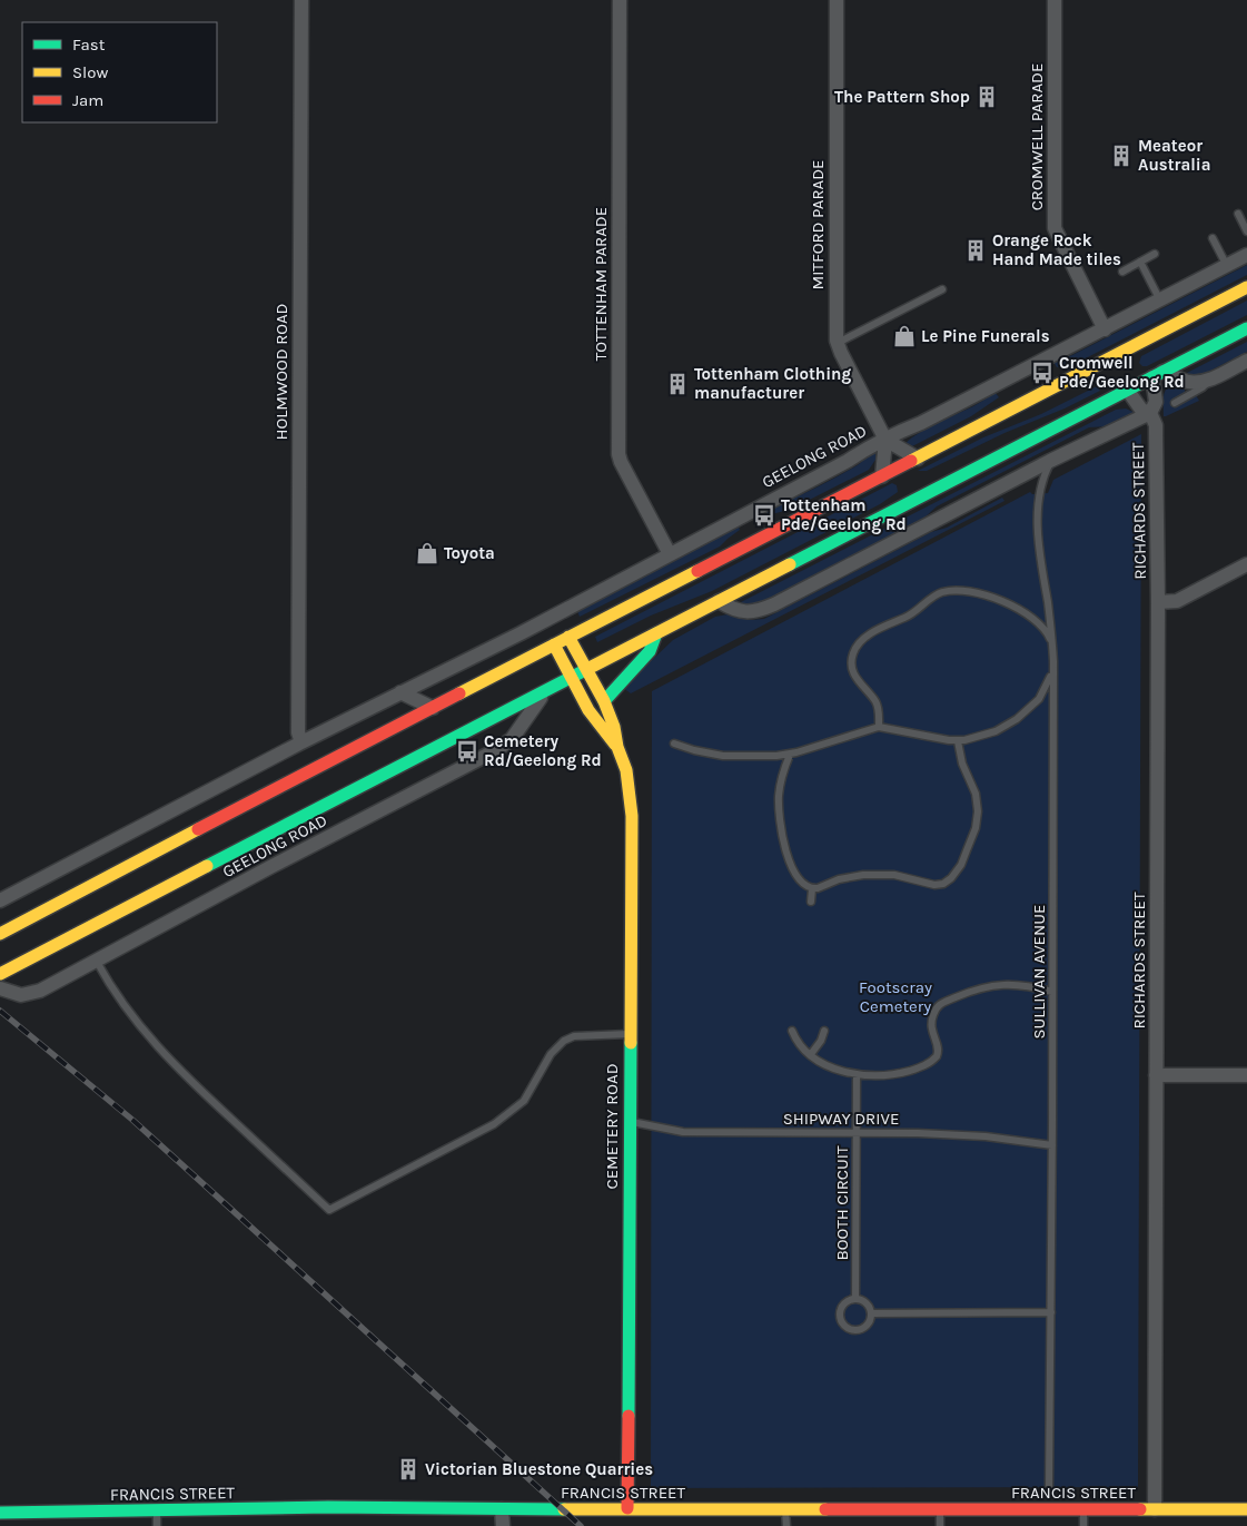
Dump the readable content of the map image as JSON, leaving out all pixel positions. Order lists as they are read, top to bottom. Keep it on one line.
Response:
{"streets":{"main road":["GEELONG ROAD","CEMETERY ROAD","FRANCIS STREET"],"street":["CROMWELL PARADE","MITFORD PARADE","TOTTENHAM PARADE","HOLMWOOD ROAD","RICHARDS STREET"],"lane":["SULLIVAN AVENUE","SHIPWAY DRIVE","BOOTH CIRCUIT"]},"crossings":[["CROMWELL PARADE","GEELONG ROAD"],["MITFORD PARADE","GEELONG ROAD"],["TOTTENHAM PARADE","GEELONG ROAD"],["HOLMWOOD ROAD","GEELONG ROAD"],["GEELONG ROAD","RICHARDS STREET"],["GEELONG ROAD","CEMETERY ROAD"],["RICHARDS STREET","FRANCIS STREET"],["SULLIVAN AVENUE","SHIPWAY DRIVE"],["SHIPWAY DRIVE","CEMETERY ROAD"],["SHIPWAY DRIVE","BOOTH CIRCUIT"],["CEMETERY ROAD","FRANCIS STREET"]],"parks":["Footscray Cemetery"],"places":{"building":["The Pattern Shop","Meateor Australia","Orange Rock Hand Made tiles","Tottenham Clothing manufacturer","Victorian Bluestone Quarries"],"shop":["Le Pine Funerals","Toyota"],"bus stop":["Cromwell Pde/Geelong Rd","Tottenham Pde/Geelong Rd","Cemetery Rd/Geelong Rd"]},"legend":["Fast","Slow","Jam"]}
